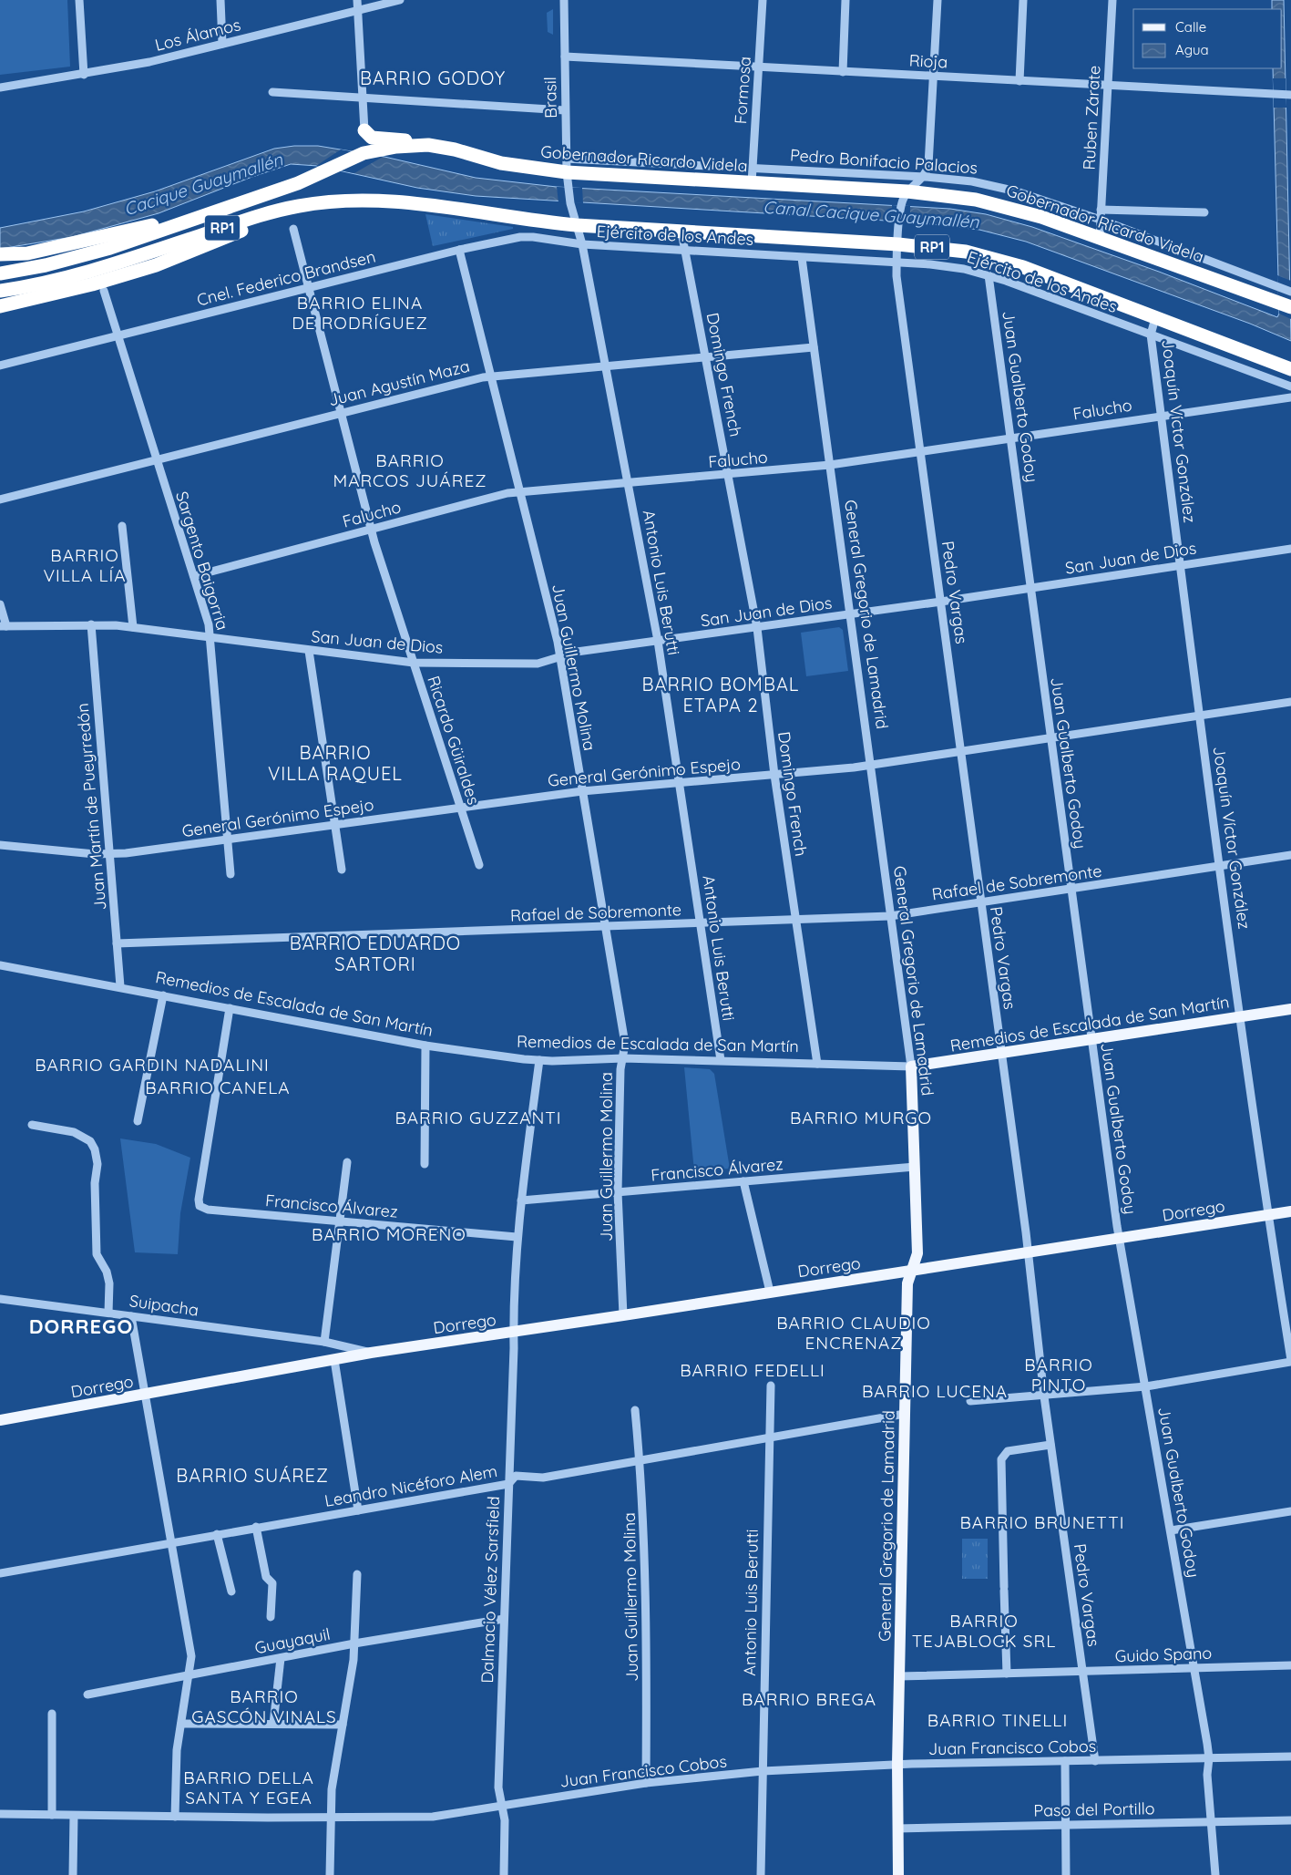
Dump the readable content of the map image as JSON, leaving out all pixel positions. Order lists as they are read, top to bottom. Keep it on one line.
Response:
{"streets":{"highway":["Gobernador Ricardo Videla","RP1"],"main road":["General Gregorio de Lamadrid","Remedios de Escalada de San Martín","Dorrego"],"street":["Los Álamos","Rioja","Formosa","Brasil","Ruben Zárate","Pedro Bonifacio Palacios","Ejército de los Andes","Cnel. Federico Brandsen","Domingo French","Juan Agustín Maza","Juan Gualberto Godoy","Falucho","Joaquín Víctor González","San Juan de Dios","Sargento Baigorria","Antonio Luis Berutti","Pedro Vargas","Juan Guillermo Molina","Ricardo Güiraldes","General Gerónimo Espejo","Juan Martín de Pueyrredón","Rafael de Sobremonte","Francisco Álvarez","Suipacha","Leandro Nicéforo Alem","Dalmacio Vélez Sarsfield","Guayaquil","Guido Spano","Juan Francisco Cobos","Paso del Portillo"]},"crossings":[["Rioja","Formosa"],["Rioja","Brasil"],["Rioja","Ruben Zárate"],["Formosa","Gobernador Ricardo Videla"],["Formosa","Pedro Bonifacio Palacios"],["Brasil","Gobernador Ricardo Videla"],["Brasil","Pedro Bonifacio Palacios"],["Brasil","Antonio Luis Berutti"],["Ruben Zárate","Gobernador Ricardo Videla"],["Ruben Zárate","Pedro Bonifacio Palacios"],["Gobernador Ricardo Videla","Pedro Bonifacio Palacios"],["Gobernador Ricardo Videla","Pedro Vargas"],["RP1","Domingo French"],["RP1","Joaquín Víctor González"],["RP1","Antonio Luis Berutti"],["RP1","Pedro Vargas"],["Ejército de los Andes","Cnel. Federico Brandsen"],["Ejército de los Andes","Domingo French"],["Ejército de los Andes","Juan Gualberto Godoy"],["Ejército de los Andes","Joaquín Víctor González"],["Ejército de los Andes","Antonio Luis Berutti"],["Ejército de los Andes","Pedro Vargas"],["Ejército de los Andes","General Gregorio de Lamadrid"],["Cnel. Federico Brandsen","Sargento Baigorria"],["Cnel. Federico Brandsen","Antonio Luis Berutti"],["Cnel. Federico Brandsen","Juan Guillermo Molina"],["Cnel. Federico Brandsen","Ricardo Güiraldes"],["Domingo French","Juan Agustín Maza"],["Domingo French","Falucho"],["Domingo French","San Juan de Dios"],["Domingo French","General Gerónimo Espejo"],["Domingo French","Rafael de Sobremonte"],["Domingo French","Remedios de Escalada de San Martín"],["Juan Agustín Maza","Sargento Baigorria"],["Juan Agustín Maza","Antonio Luis Berutti"],["Juan Agustín Maza","General Gregorio de Lamadrid"],["Juan Agustín Maza","Juan Guillermo Molina"],["Juan Agustín Maza","Ricardo Güiraldes"],["Juan Gualberto Godoy","Falucho"],["Juan Gualberto Godoy","San Juan de Dios"],["Juan Gualberto Godoy","General Gerónimo Espejo"],["Juan Gualberto Godoy","Rafael de Sobremonte"],["Juan Gualberto Godoy","Remedios de Escalada de San Martín"],["Juan Gualberto Godoy","Dorrego"],["Juan Gualberto Godoy","Guido Spano"],["Juan Gualberto Godoy","Juan Francisco Cobos"],["Juan Gualberto Godoy","Paso del Portillo"],["Falucho","Joaquín Víctor González"],["Falucho","Sargento Baigorria"],["Falucho","Antonio Luis Berutti"],["Falucho","Pedro Vargas"],["Falucho","General Gregorio de Lamadrid"],["Falucho","Juan Guillermo Molina"],["Falucho","Ricardo Güiraldes"],["Joaquín Víctor González","San Juan de Dios"],["Joaquín Víctor González","General Gerónimo Espejo"],["Joaquín Víctor González","Rafael de Sobremonte"],["Joaquín Víctor González","Remedios de Escalada de San Martín"],["Joaquín Víctor González","Dorrego"],["San Juan de Dios","Sargento Baigorria"],["San Juan de Dios","Antonio Luis Berutti"],["San Juan de Dios","Pedro Vargas"],["San Juan de Dios","General Gregorio de Lamadrid"],["San Juan de Dios","Juan Guillermo Molina"],["San Juan de Dios","Ricardo Güiraldes"],["San Juan de Dios","Juan Martín de Pueyrredón"],["Sargento Baigorria","General Gerónimo Espejo"],["Antonio Luis Berutti","General Gerónimo Espejo"],["Antonio Luis Berutti","Rafael de Sobremonte"],["Antonio Luis Berutti","Remedios de Escalada de San Martín"],["Antonio Luis Berutti","Leandro Nicéforo Alem"],["Antonio Luis Berutti","Juan Francisco Cobos"],["Pedro Vargas","General Gerónimo Espejo"],["Pedro Vargas","Rafael de Sobremonte"],["Pedro Vargas","Remedios de Escalada de San Martín"],["Pedro Vargas","Dorrego"],["Pedro Vargas","Guido Spano"],["Pedro Vargas","Juan Francisco Cobos"],["General Gregorio de Lamadrid","General Gerónimo Espejo"],["General Gregorio de Lamadrid","Rafael de Sobremonte"],["General Gregorio de Lamadrid","Remedios de Escalada de San Martín"],["General Gregorio de Lamadrid","Francisco Álvarez"],["General Gregorio de Lamadrid","Dorrego"],["General Gregorio de Lamadrid","Leandro Nicéforo Alem"],["General Gregorio de Lamadrid","Guido Spano"],["General Gregorio de Lamadrid","Juan Francisco Cobos"],["General Gregorio de Lamadrid","Paso del Portillo"],["Juan Guillermo Molina","General Gerónimo Espejo"],["Juan Guillermo Molina","Rafael de Sobremonte"],["Juan Guillermo Molina","Remedios de Escalada de San Martín"],["Juan Guillermo Molina","Francisco Álvarez"],["Juan Guillermo Molina","Dorrego"],["Juan Guillermo Molina","Leandro Nicéforo Alem"],["Juan Guillermo Molina","Juan Francisco Cobos"],["Ricardo Güiraldes","General Gerónimo Espejo"],["General Gerónimo Espejo","Juan Martín de Pueyrredón"],["Juan Martín de Pueyrredón","Rafael de Sobremonte"],["Juan Martín de Pueyrredón","Remedios de Escalada de San Martín"],["Remedios de Escalada de San Martín","Francisco Álvarez"],["Remedios de Escalada de San Martín","Dalmacio Vélez Sarsfield"],["Francisco Álvarez","Dalmacio Vélez Sarsfield"],["Dorrego","Suipacha"],["Dorrego","Dalmacio Vélez Sarsfield"],["Leandro Nicéforo Alem","Dalmacio Vélez Sarsfield"],["Dalmacio Vélez Sarsfield","Guayaquil"],["Dalmacio Vélez Sarsfield","Juan Francisco Cobos"]],"districts":["BARRIO GODOY","BARRIO ELINA DE RODRÍGUEZ","BARRIO MARCOS JUÁREZ","BARRIO VILLA LÍA","BARRIO BOMBAL ETAPA 2","BARRIO VILLA RAQUEL","BARRIO EDUARDO SARTORI","BARRIO GARDIN NADALINI","BARRIO CANELA","BARRIO GUZZANTI","BARRIO MURGO","BARRIO MORENO","BARRIO CLAUDIO ENCRENAZ","DORREGO","BARRIO PINTO","BARRIO FEDELLI","BARRIO LUCENA","BARRIO SUÁREZ","BARRIO BRUNETTI","BARRIO TEJABLOCK SRL","BARRIO GASCÓN VINALS","BARRIO BREGA","BARRIO TINELLI","BARRIO DELLA SANTA Y EGEA"],"water":["Cacique Guaymallén","Canal Cacique Guaymallén"],"legend":["Calle","Agua"]}
